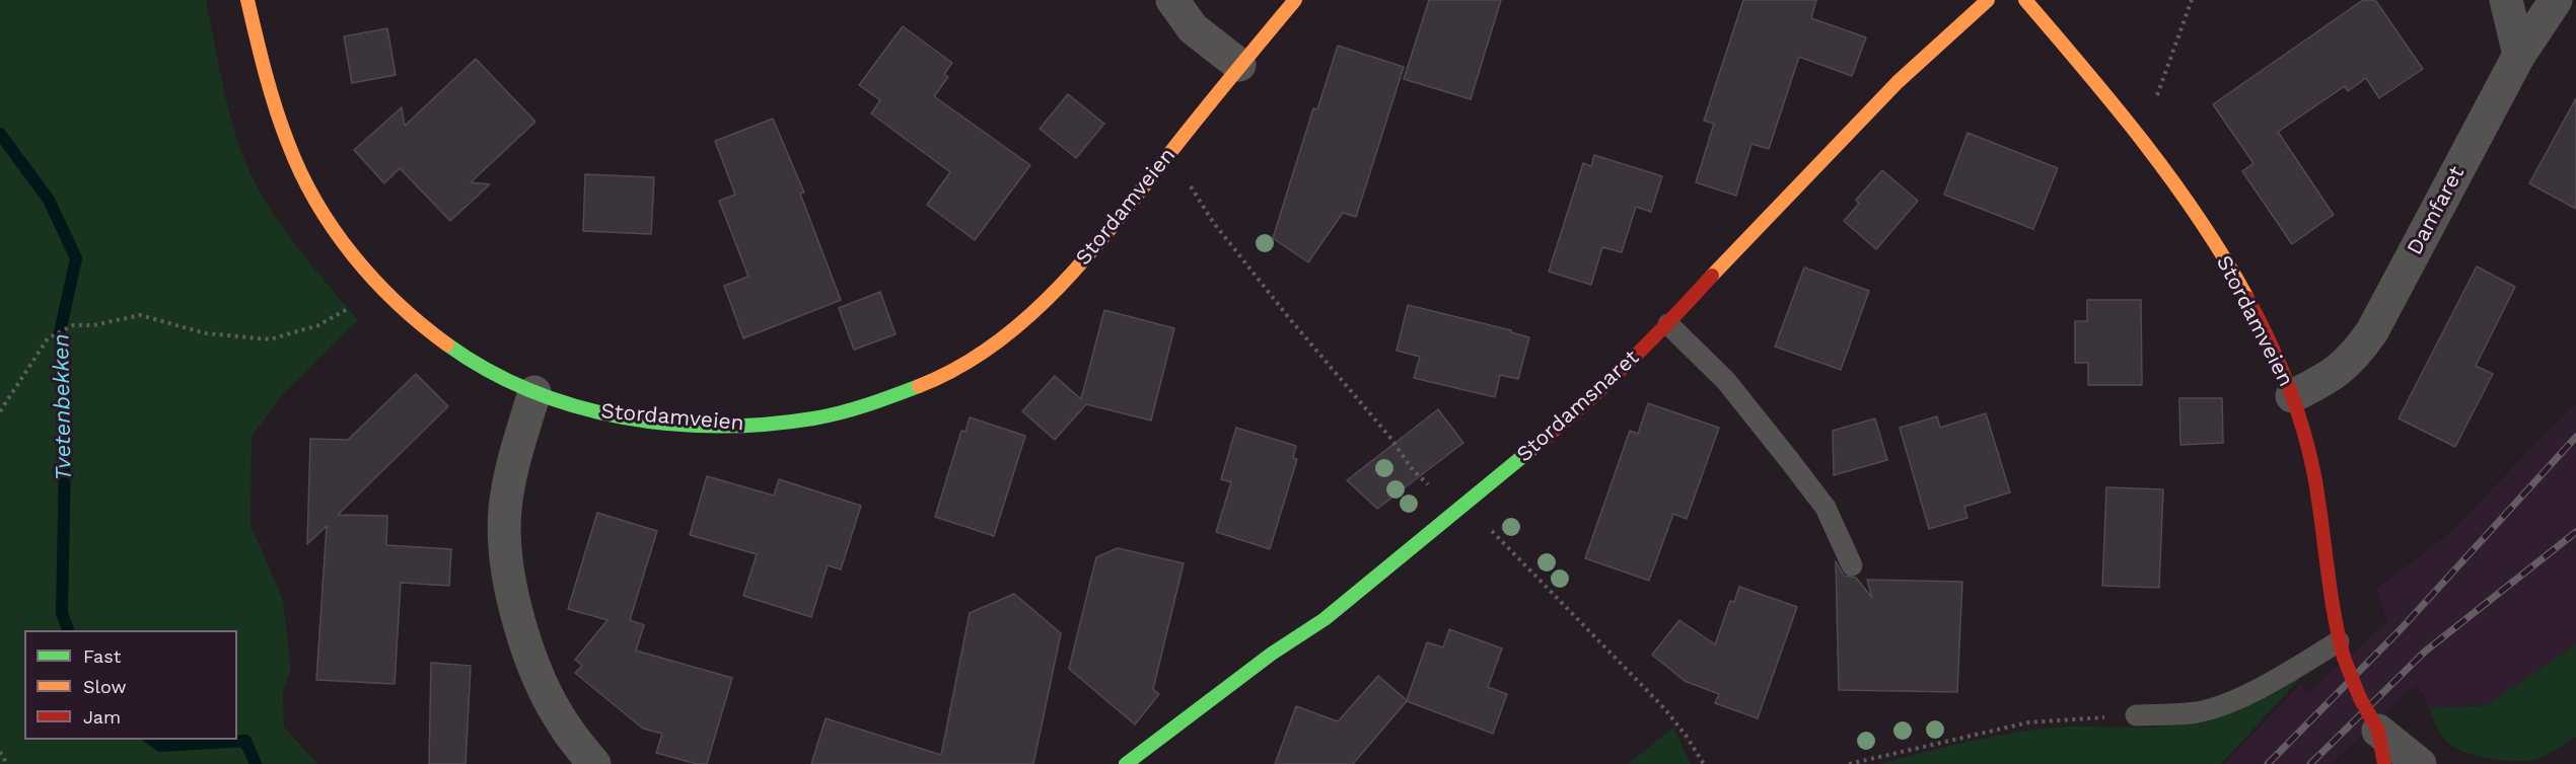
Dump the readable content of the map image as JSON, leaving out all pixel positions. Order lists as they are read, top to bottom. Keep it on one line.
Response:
{"streets":{"street":["Stordamveien","Damfaret","Stordamsnaret"]},"crossings":[["Stordamveien","Damfaret"]],"water":["Tvetenbekken"],"legend":["Fast","Slow","Jam"]}
